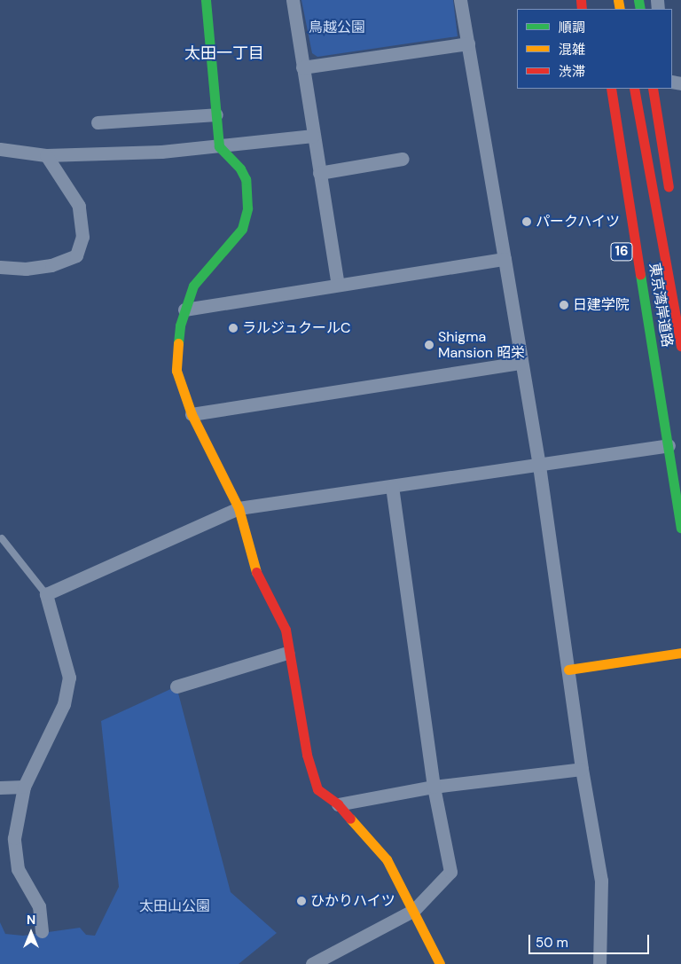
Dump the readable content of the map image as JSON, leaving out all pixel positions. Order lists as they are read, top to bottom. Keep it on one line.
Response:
{"streets":{"main road":["16","東京湾岸道路"]},"crossings":[["16","東京湾岸道路"]],"districts":["太田一丁目"],"parks":["鳥越公園","太田山公園"],"places":["パークハイツ","日建学院","ラルジュクールC","Shigma Mansion 昭栄","ひかりハイツ"],"legend":["順調","混雑","渋滞"],"scale_bar":"50 m","north":"top"}
